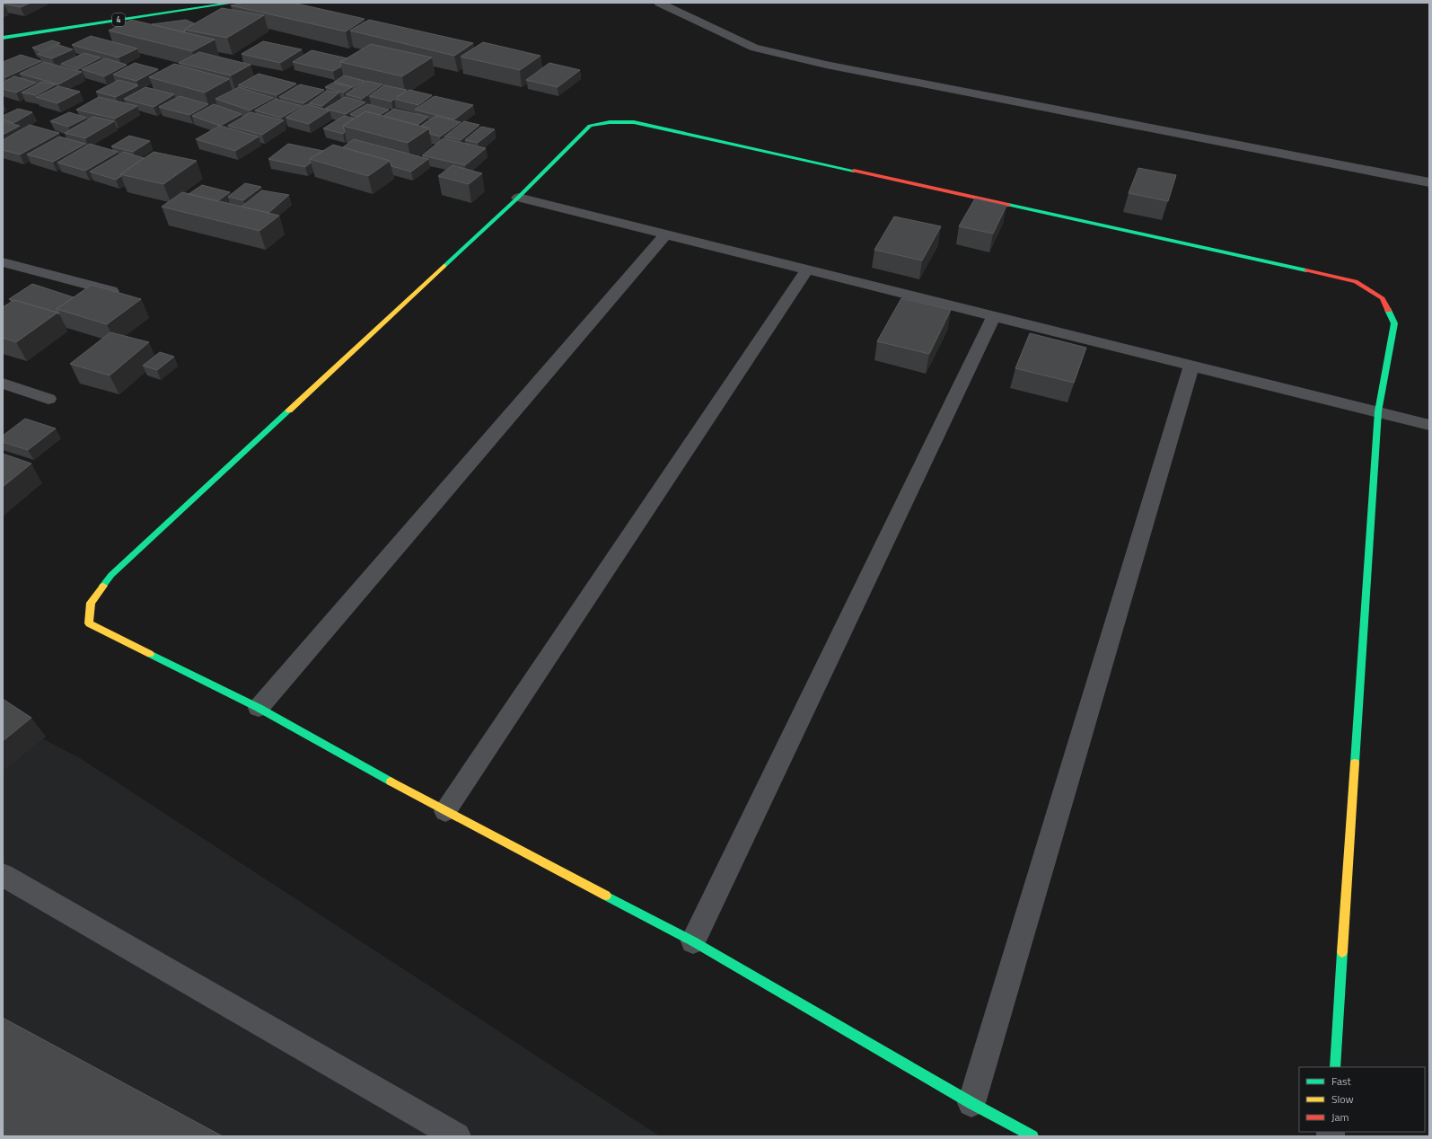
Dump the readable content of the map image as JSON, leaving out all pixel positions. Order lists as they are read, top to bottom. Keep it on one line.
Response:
{"streets":{"main road":["4"]},"legend":["Fast","Slow","Jam"]}
